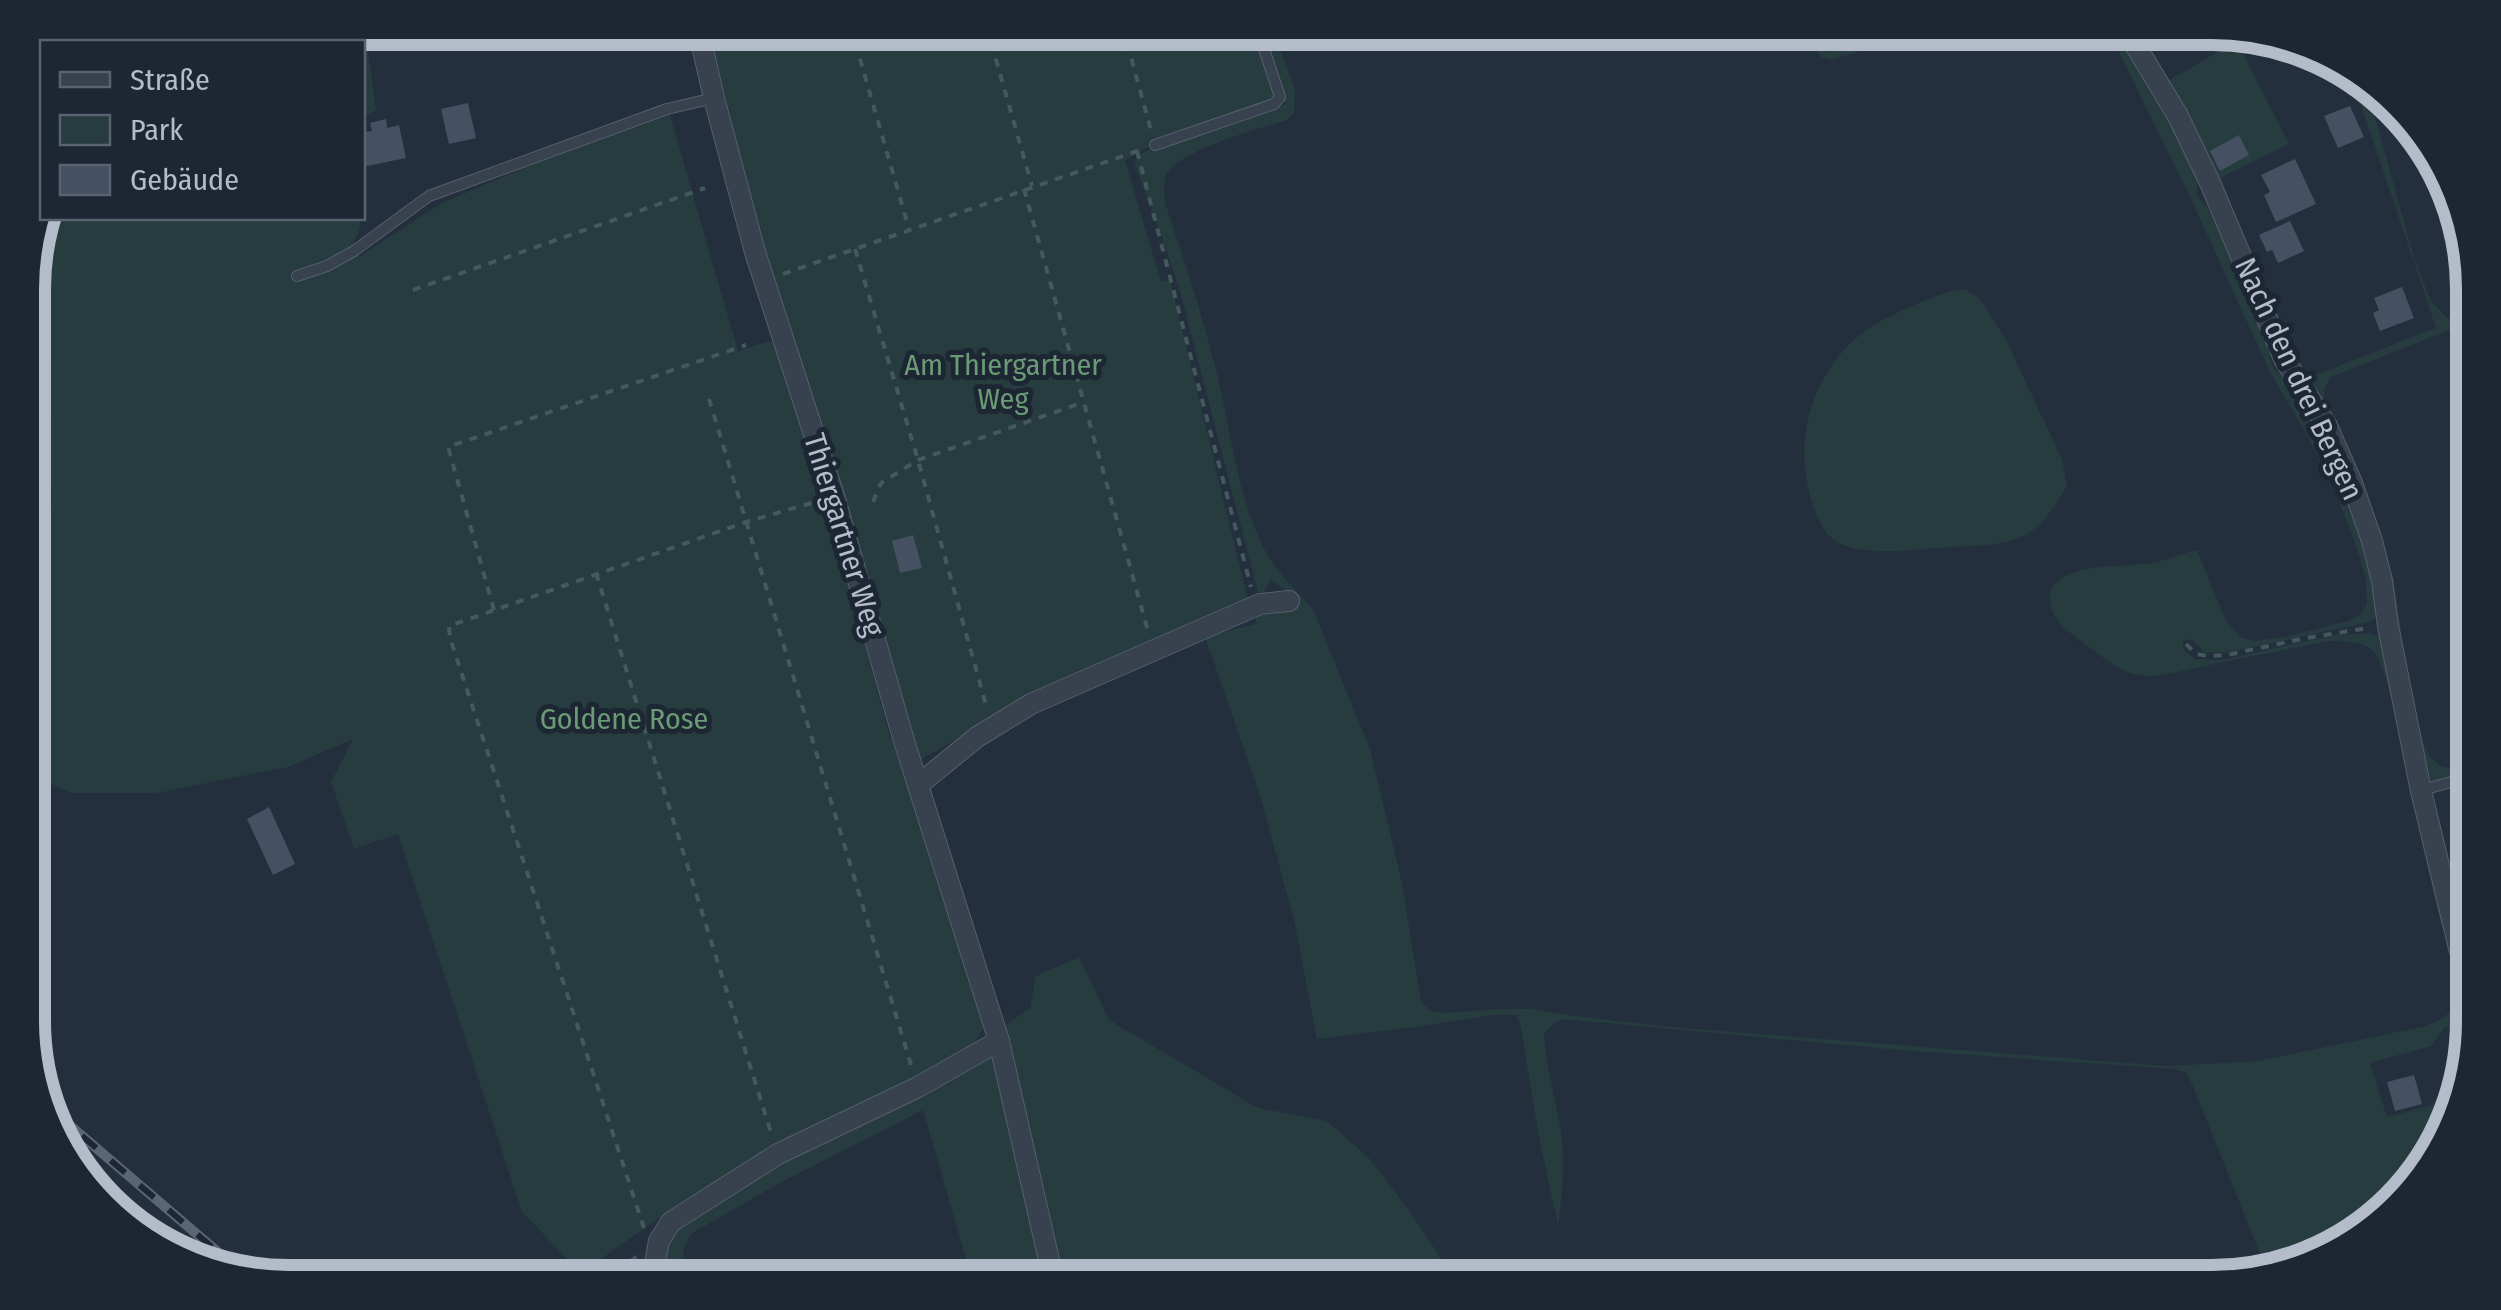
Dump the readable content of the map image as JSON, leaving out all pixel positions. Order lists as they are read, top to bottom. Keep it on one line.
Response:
{"streets":{"street":["Nach den drei Bergen","Thiergartner Weg"]},"parks":["Am Thiergartner Weg","Goldene Rose"],"legend":["Straße","Park","Gebäude"]}
